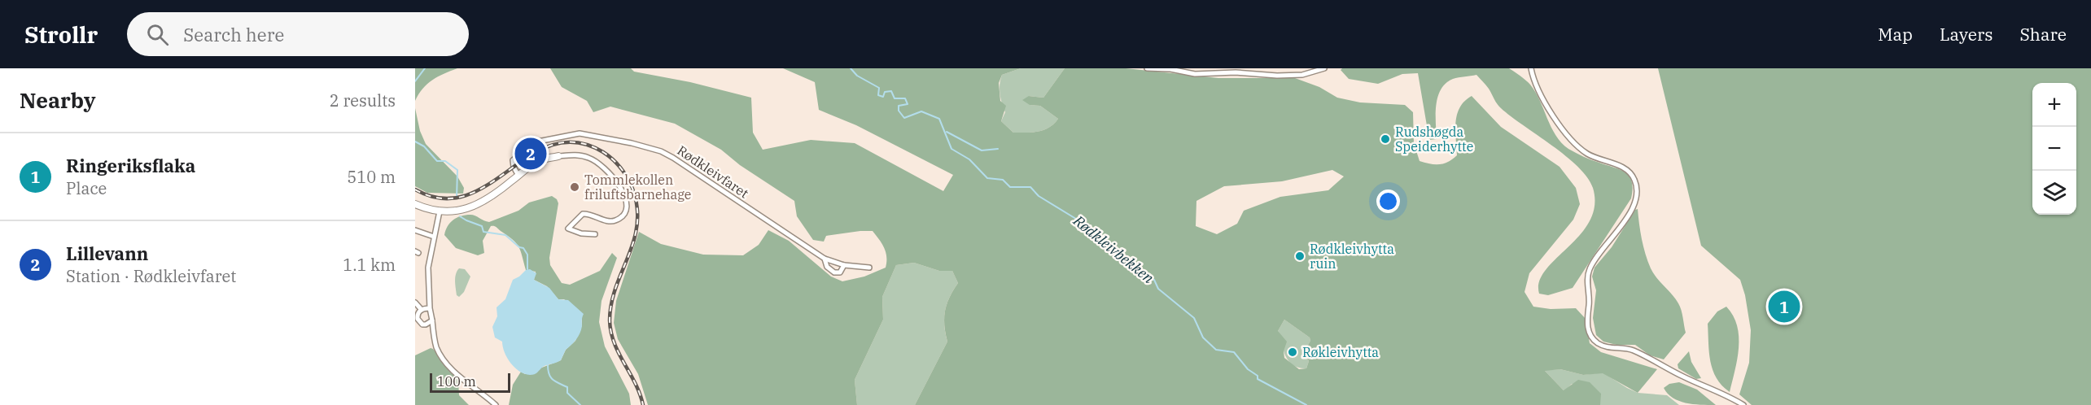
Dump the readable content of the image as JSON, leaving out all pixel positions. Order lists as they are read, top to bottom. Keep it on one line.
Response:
{"streets":{"street":["Rødkleivfaret"]},"water":["Rødkleivbekken"],"places":["Rudshøgda Speiderhytte","Tommlekollen friluftsbarnehage","Rødkleivhytta ruin","Røkleivhytta"],"scale_bar":"100 m","page":{"header":"Strollr","search":"Search here","nav":["Map","Layers","Share"],"heading":["Nearby","2 results"],"map_buttons":["+","−"],"list":[{"mark":"1","name":"Ringeriksflaka","note":"Place","value":"510 m"},{"mark":"2","name":"Lillevann","note":"Station · Rødkleivfaret","value":"1.1 km"}],"pins":["2","1"],"scale":"100 m"}}
